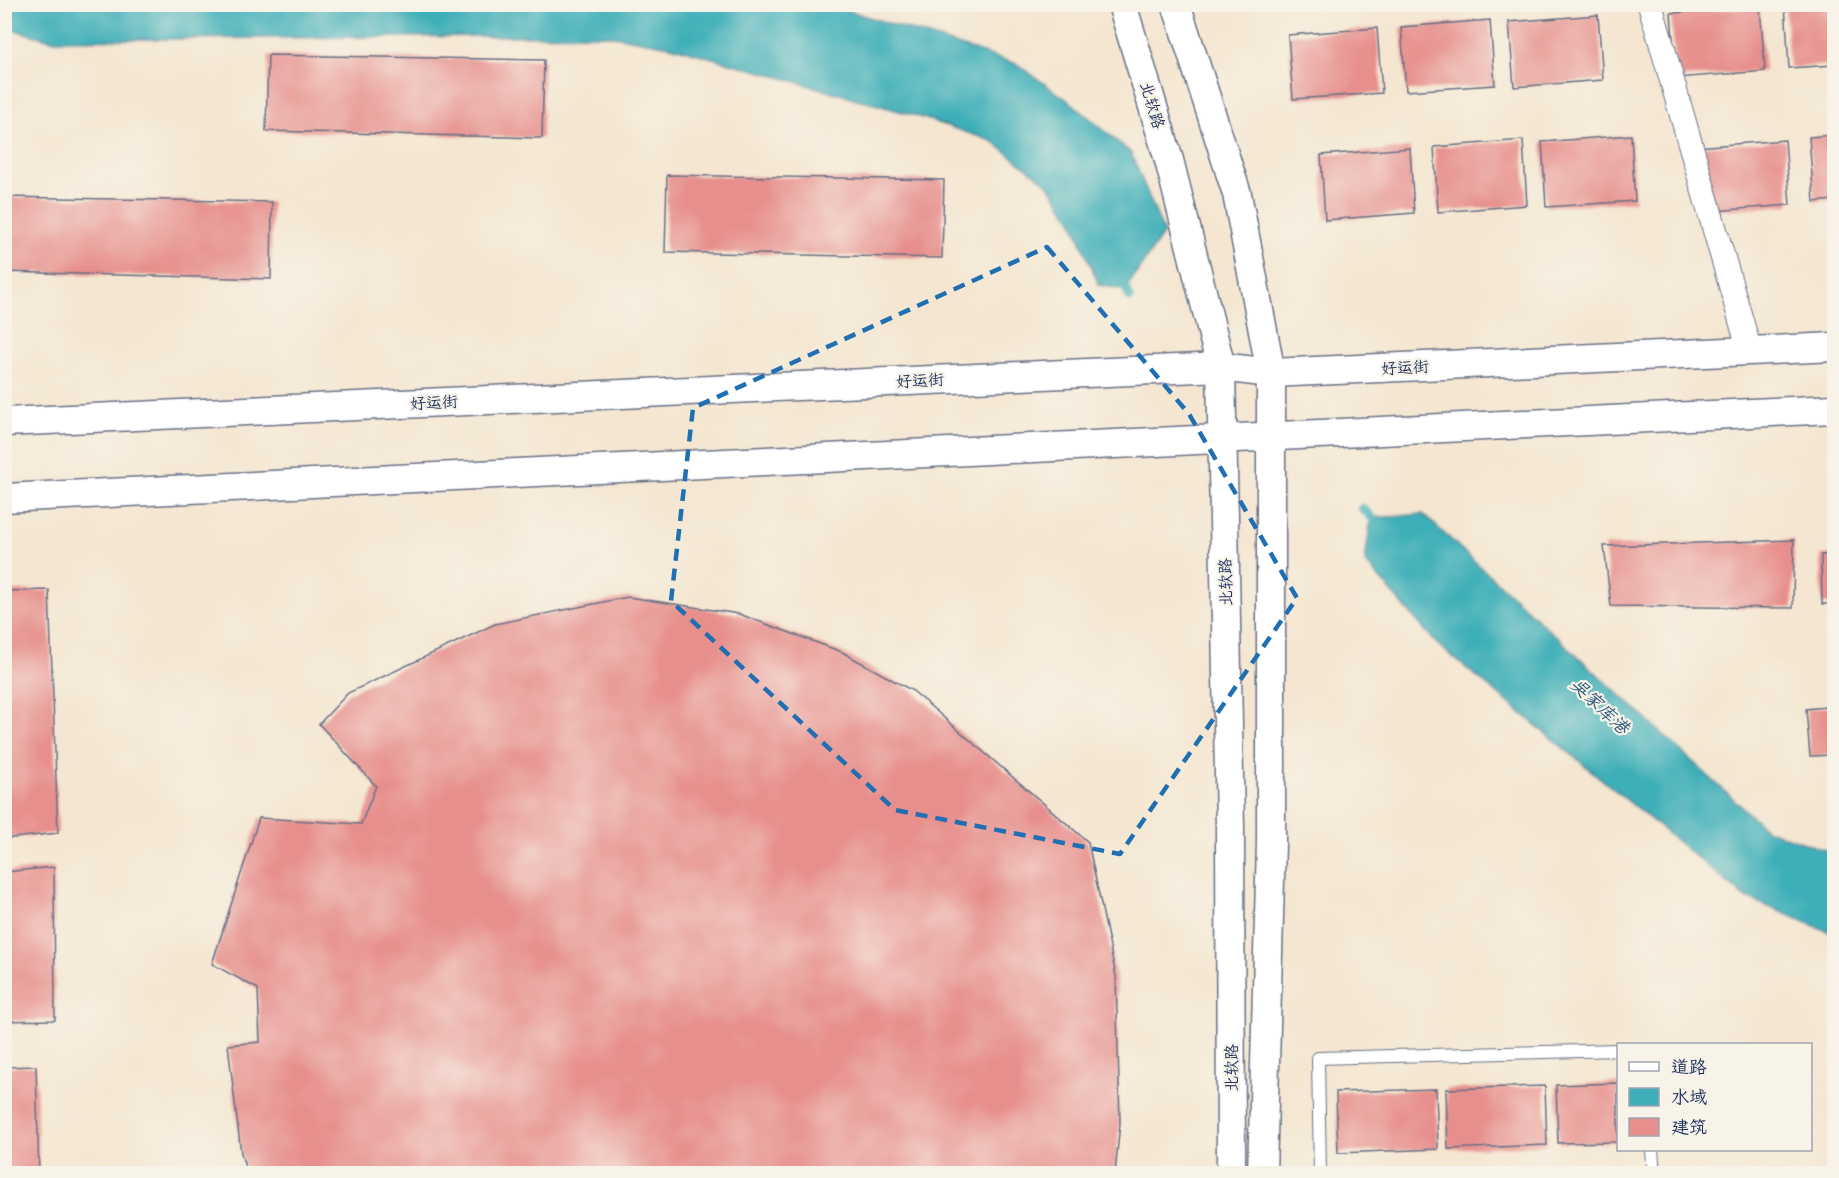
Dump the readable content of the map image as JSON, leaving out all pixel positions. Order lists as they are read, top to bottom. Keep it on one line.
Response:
{"streets":{"street":["北软路","好运街"]},"crossings":[["北软路","好运街"]],"water":["吴家库港"],"legend":["道路","水域","建筑"]}
